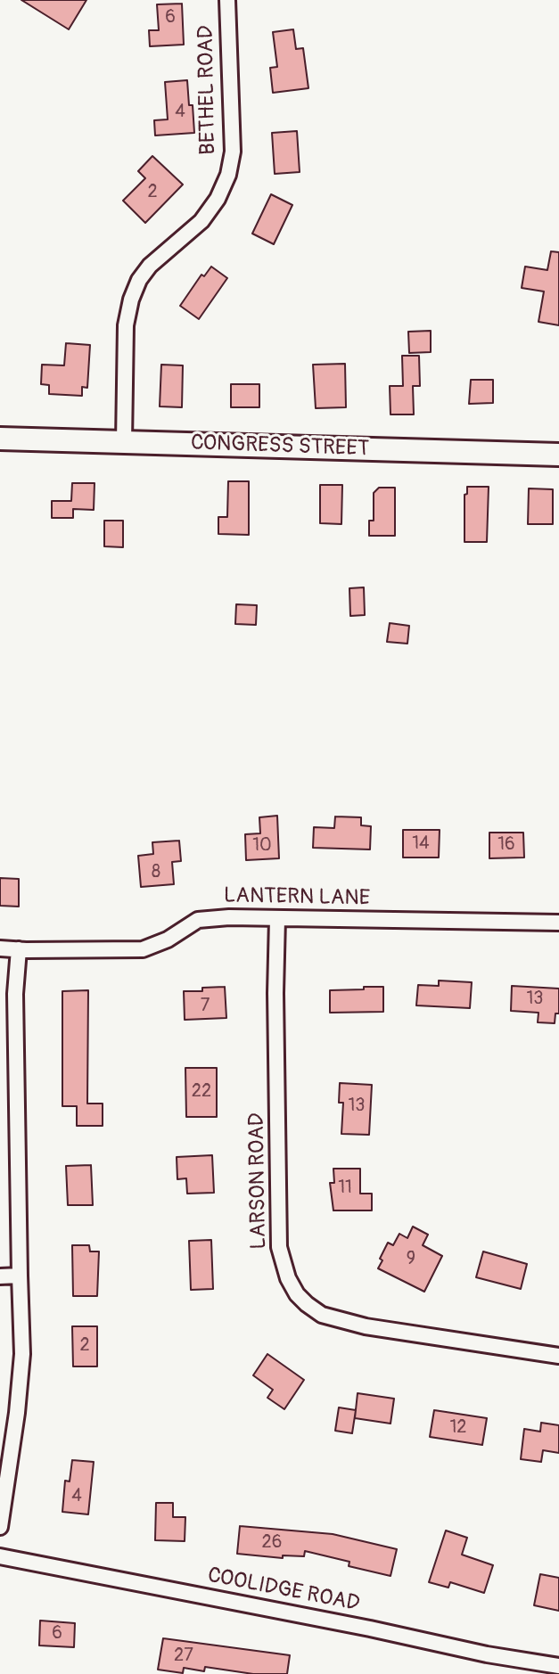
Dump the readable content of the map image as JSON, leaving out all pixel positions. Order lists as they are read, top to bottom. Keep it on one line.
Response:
{"streets":{"main road":["CONGRESS STREET"],"street":["BETHEL ROAD","LANTERN LANE","LARSON ROAD","COOLIDGE ROAD"]},"crossings":[["BETHEL ROAD","CONGRESS STREET"],["LANTERN LANE","LARSON ROAD"]],"house_numbers":["6","4","2","14","16","10","8","13","7","22","13","11","9","2","12","4","26","6","27"]}
